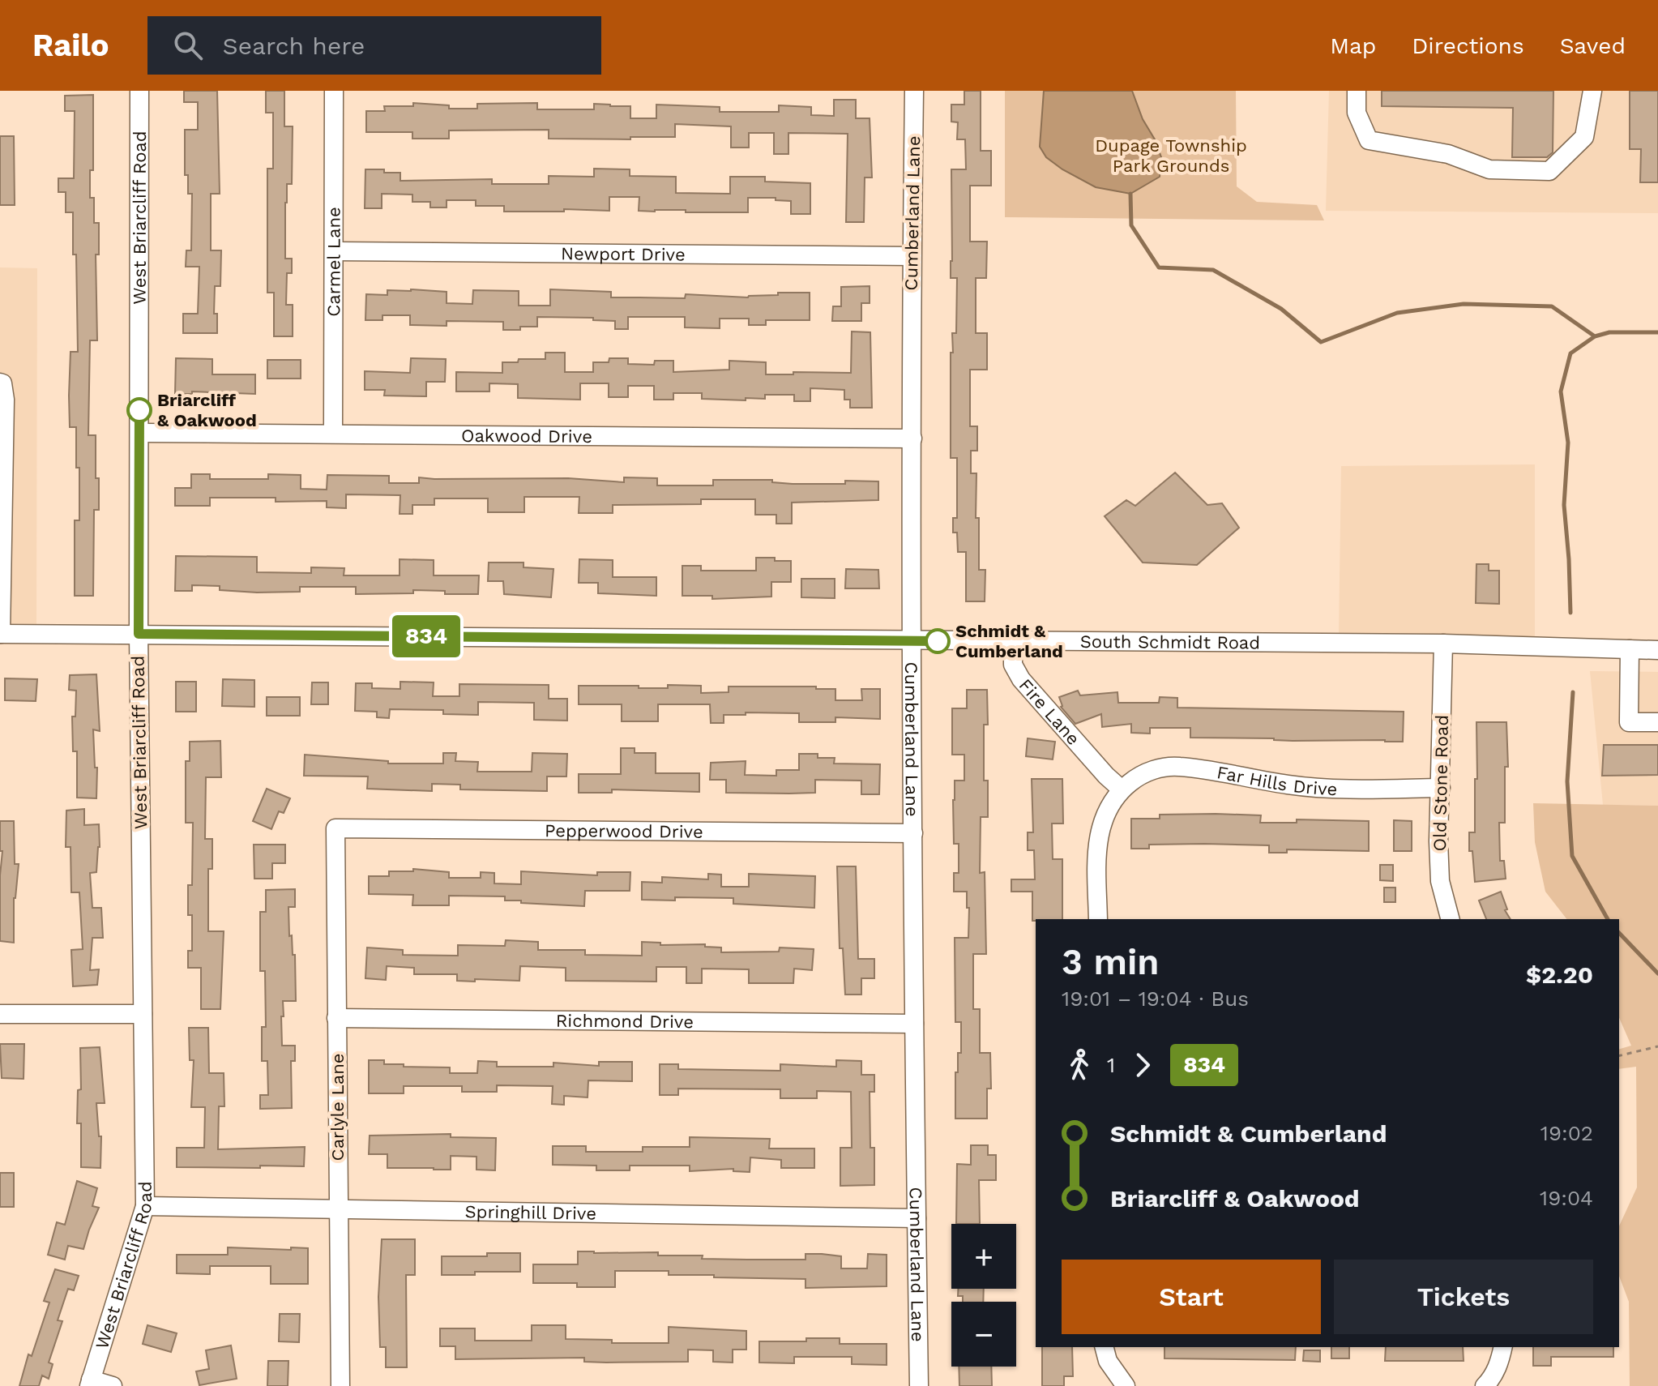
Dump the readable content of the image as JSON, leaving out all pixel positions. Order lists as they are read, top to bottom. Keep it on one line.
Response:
{"streets":{"street":["Cumberland Lane","West Briarcliff Road","Newport Drive","Carmel Lane","Oakwood Drive","South Schmidt Road","Fire Lane","Far Hills Drive","Old Stone Road","Pepperwood Drive","Richmond Drive","Carlyle Lane","Springhill Drive"]},"crossings":[["Cumberland Lane","Newport Drive"],["Cumberland Lane","Oakwood Drive"],["Cumberland Lane","South Schmidt Road"],["Cumberland Lane","Pepperwood Drive"],["Cumberland Lane","Richmond Drive"],["Cumberland Lane","Springhill Drive"],["West Briarcliff Road","Oakwood Drive"],["West Briarcliff Road","South Schmidt Road"],["West Briarcliff Road","Springhill Drive"],["Newport Drive","Carmel Lane"],["Carmel Lane","Oakwood Drive"],["South Schmidt Road","Fire Lane"],["South Schmidt Road","Old Stone Road"],["Fire Lane","Far Hills Drive"],["Far Hills Drive","Old Stone Road"],["Pepperwood Drive","Carlyle Lane"],["Richmond Drive","Carlyle Lane"],["Carlyle Lane","Springhill Drive"]],"parks":["Dupage Township Park Grounds"],"places":["Briarcliff & Oakwood","Schmidt & Cumberland"],"lines":["bus line 834"],"page":{"header":"Railo","search":"Search here","nav":["Map","Directions","Saved"],"on_map":"834","heading":["3 min","19:01 – 19:04 · Bus","$2.20"],"legs":["1","834"],"list":[{"name":"Schmidt & Cumberland","value":"19:02"},{"name":"Briarcliff & Oakwood","value":"19:04"}],"map_buttons":["+","−"],"buttons":["Start","Tickets"]}}
